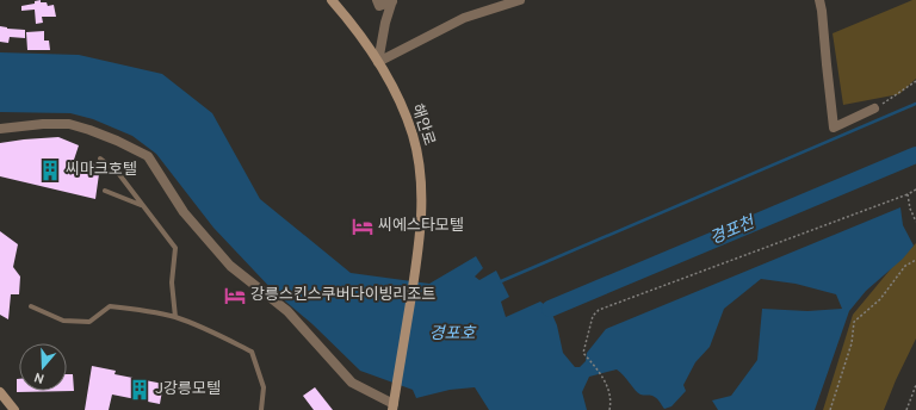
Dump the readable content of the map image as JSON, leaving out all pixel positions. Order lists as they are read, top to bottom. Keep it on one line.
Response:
{"streets":{"street":["해안로"]},"water":["경포천","경포호"],"places":{"building":["씨마크호텔","J강릉모텔"],"hotel":["씨에스타모텔","강릉스킨스쿠버다이빙리조트"]},"north":"bottom"}
